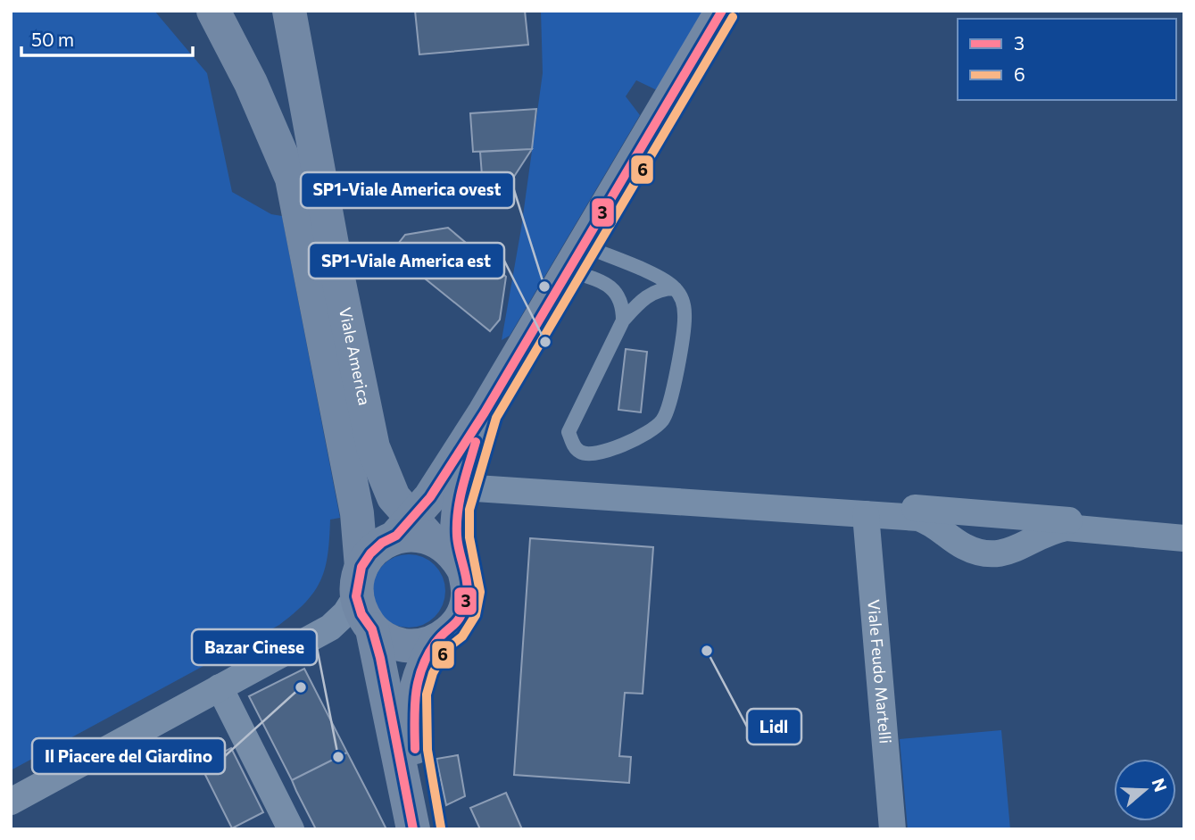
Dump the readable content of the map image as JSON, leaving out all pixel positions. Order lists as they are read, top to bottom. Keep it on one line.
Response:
{"streets":{"main road":["Viale America"],"street":["Viale Feudo Martelli"]},"places":["SP1-Viale America ovest","SP1-Viale America est","Lidl","Il Piacere del Giardino","Bazar Cinese"],"lines":["transit line 3","transit line 6"],"legend":["3","6"],"scale_bar":"50 m","north":"right"}
